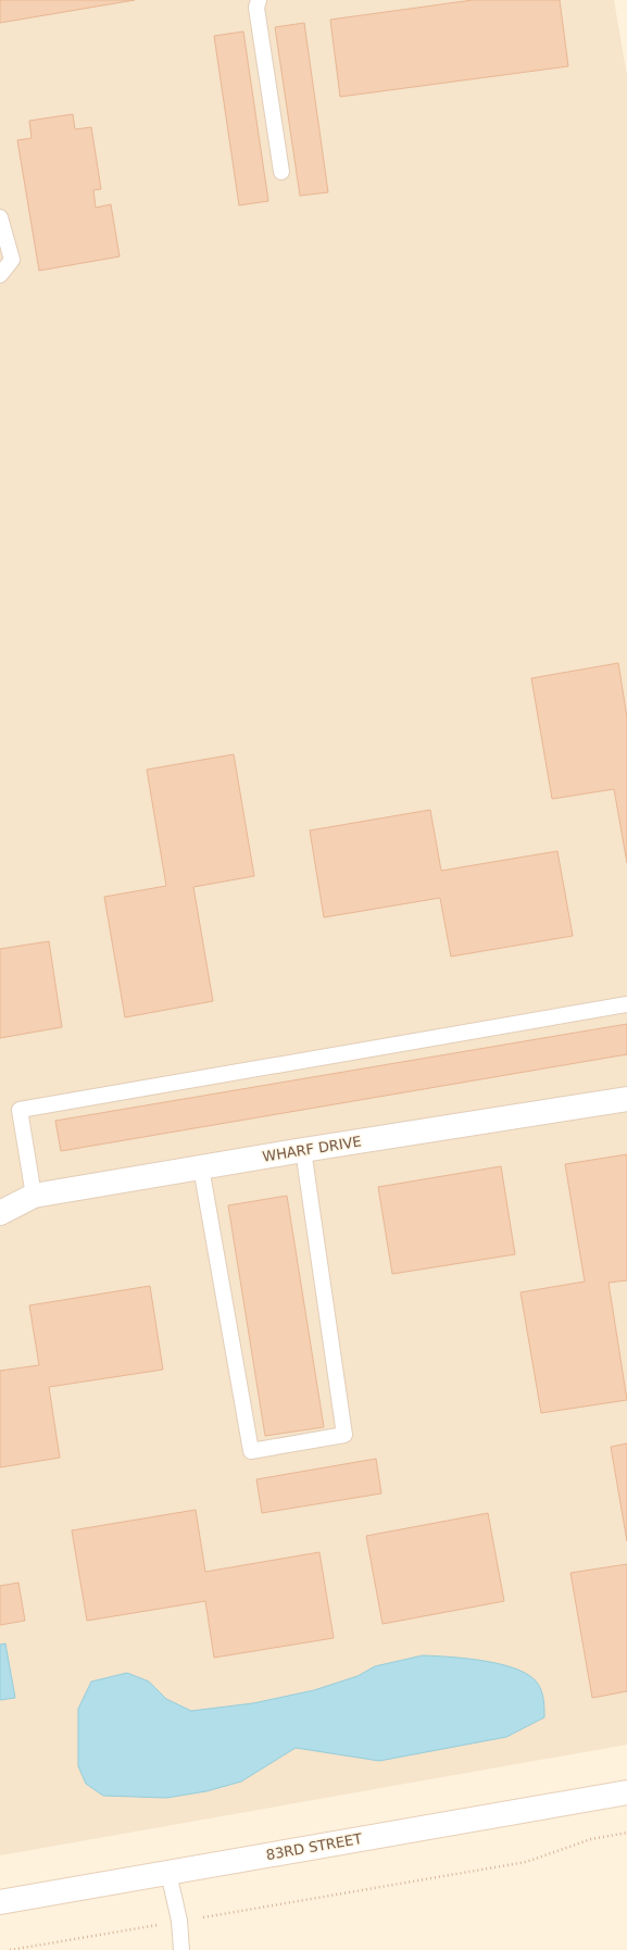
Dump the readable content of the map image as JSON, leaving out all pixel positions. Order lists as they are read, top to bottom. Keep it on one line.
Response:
{"streets":{"street":["WHARF DRIVE","83RD STREET"]}}
